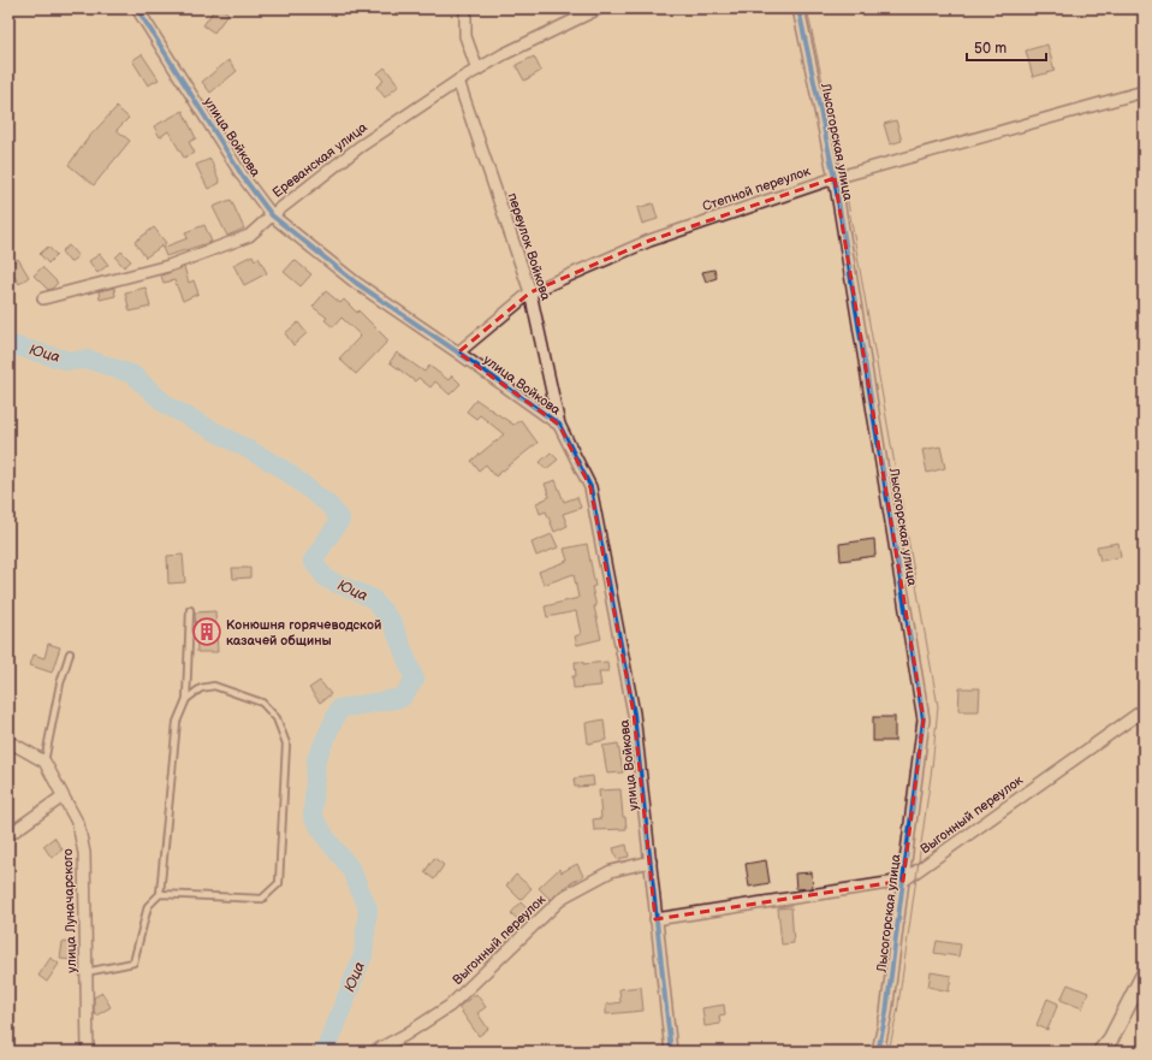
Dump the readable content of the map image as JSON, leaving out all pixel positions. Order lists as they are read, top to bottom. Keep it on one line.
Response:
{"streets":{"street":["улица Войкова","Лысогорская улица","Ереванская улица","Степной переулок","переулок Войкова","Выгонный переулок","улица Луначарского"]},"crossings":[["улица Войкова","Ереванская улица"],["улица Войкова","Степной переулок"],["улица Войкова","переулок Войкова"],["улица Войкова","Выгонный переулок"],["Лысогорская улица","Степной переулок"],["Лысогорская улица","Выгонный переулок"],["Ереванская улица","переулок Войкова"],["Степной переулок","переулок Войкова"]],"water":["Юца"],"places":{"building":["Конюшня горячеводской казачей общины"]},"scale_bar":"50 m"}
